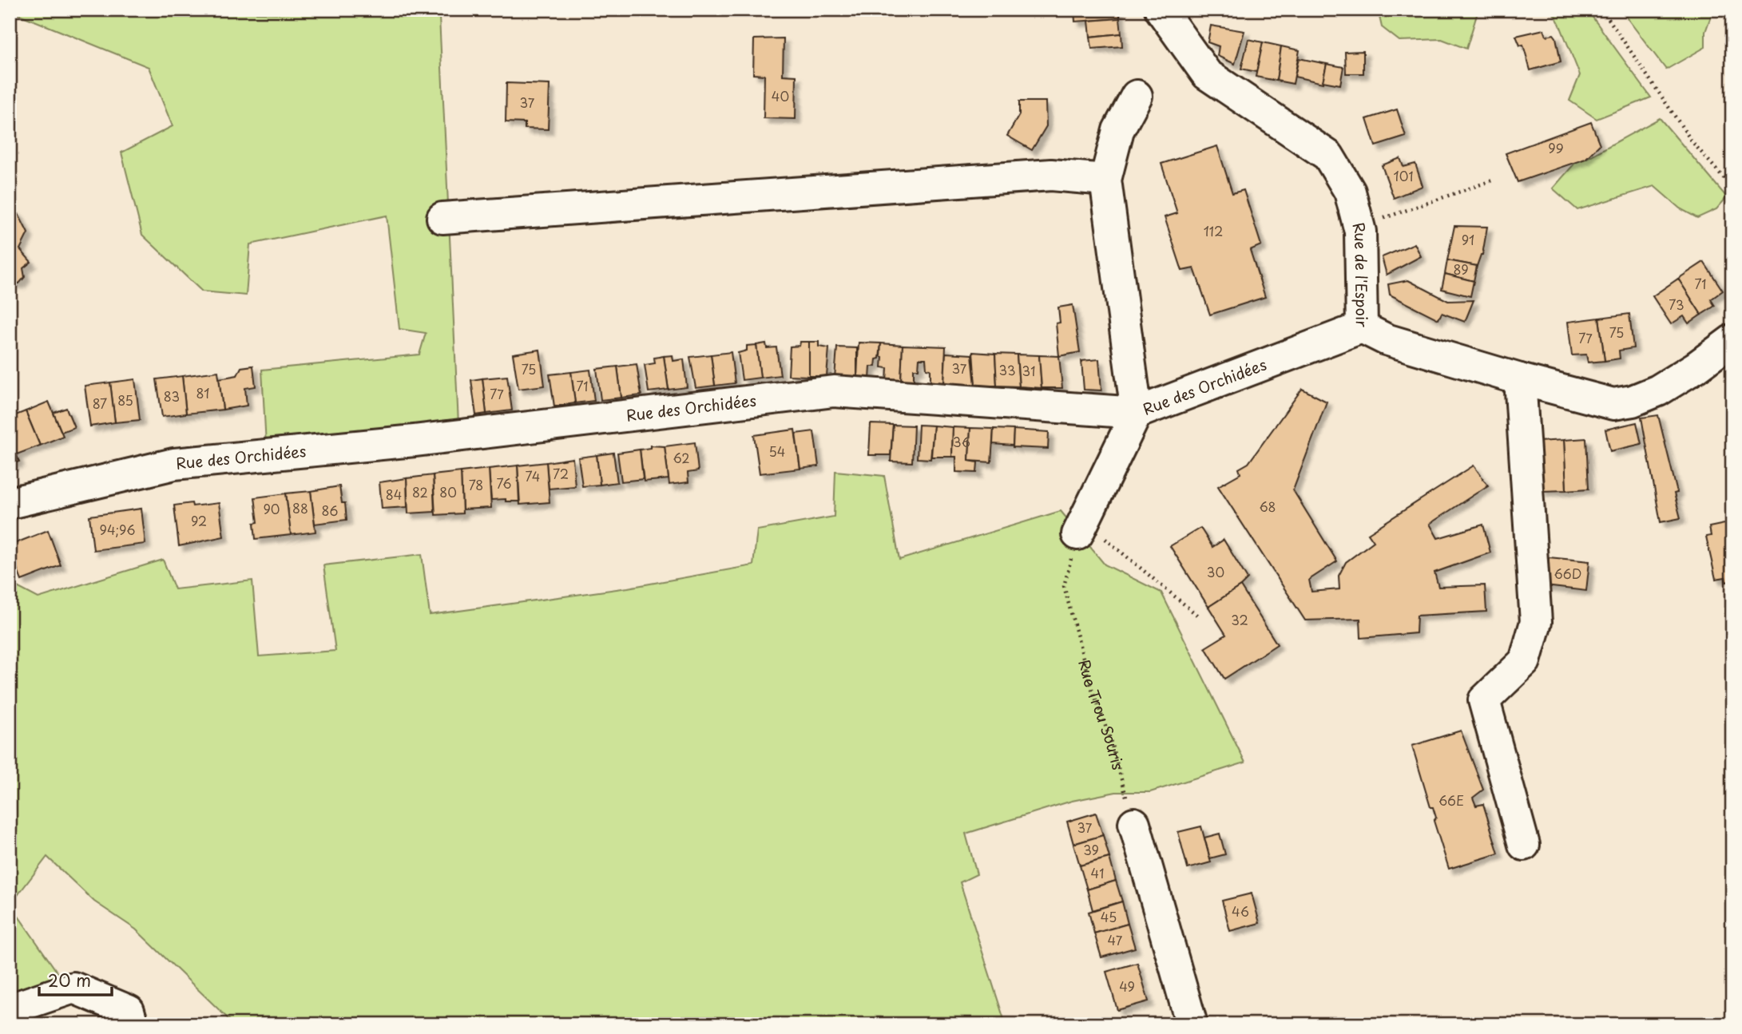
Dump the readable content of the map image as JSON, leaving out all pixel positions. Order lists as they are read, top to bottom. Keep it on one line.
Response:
{"streets":{"street":["Rue de l'Espoir","Rue des Orchidées"],"path":["Rue Trou Souris"]},"crossings":[["Rue de l'Espoir","Rue des Orchidées"]],"house_numbers":["40","37","99","101","112","91","89","71","73","75","77","37","75","33","31","71","81","77","83","85","87","36","54","62","72","74","76","78","82","80","84","68","88","90","86","92","94;96","30","66D","32","66E","37","39","41","46","45","47","49"],"scale_bar":"20 m"}
